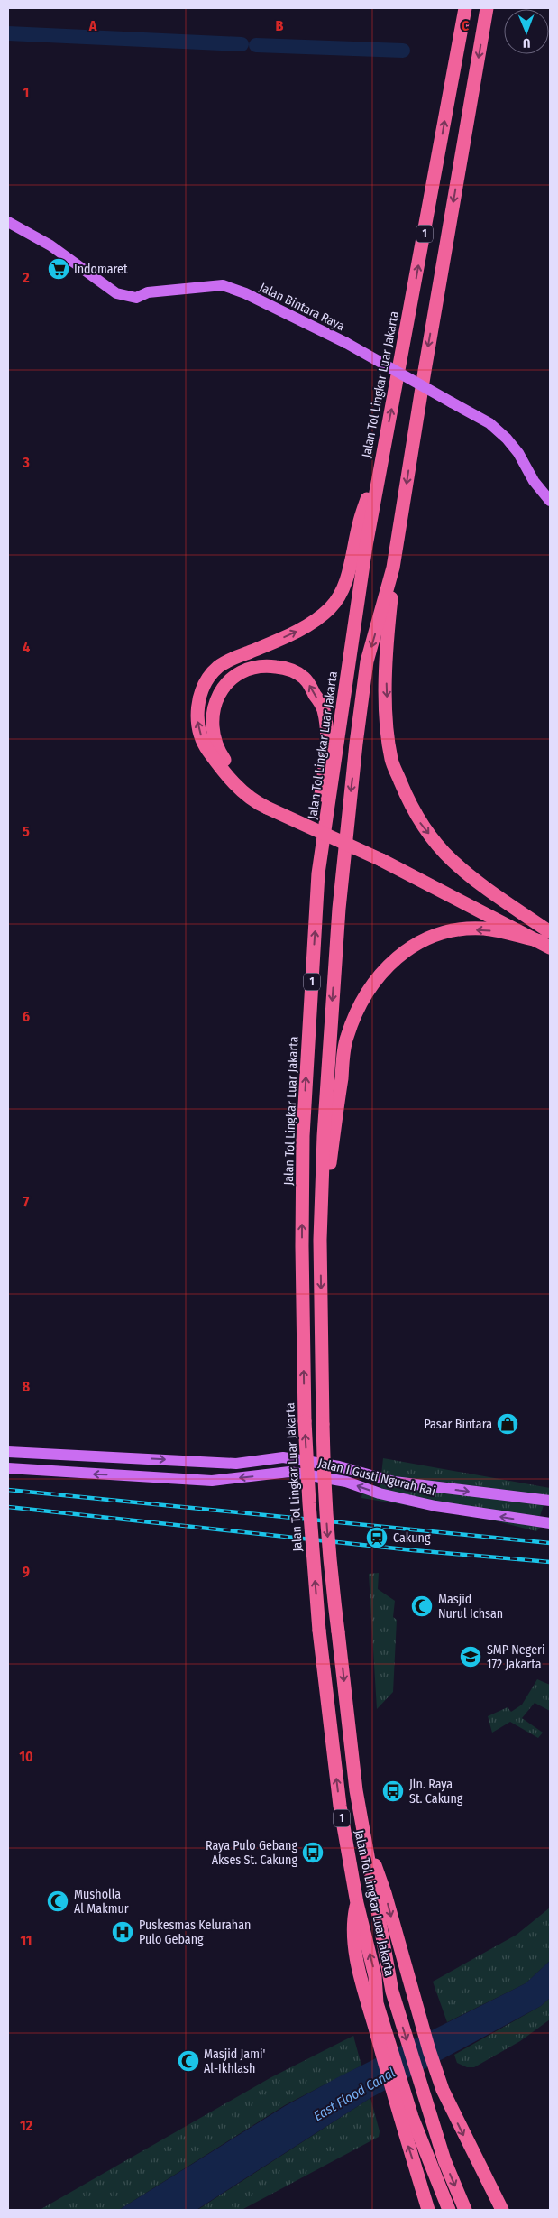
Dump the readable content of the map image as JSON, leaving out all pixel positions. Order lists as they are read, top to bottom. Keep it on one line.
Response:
{"streets":{"highway":["1","Jalan Tol Lingkar Luar Jakarta"],"main road":["Jalan Bintara Raya","Jalan I Gusti Ngurah Rai"]},"water":["East Flood Canal"],"places":{"supermarket":["Indomaret"],"shop":["Pasar Bintara"],"station":["Cakung"],"mosque":["Masjid Nurul Ichsan","Musholla Al Makmur","Masjid Jami' Al-Ikhlash"],"school or university":["SMP Negeri 172 Jakarta"],"bus stop":["Jln. Raya St. Cakung","Raya Pulo Gebang Akses St. Cakung"],"hospital":["Puskesmas Kelurahan Pulo Gebang"]},"north":"bottom","grid":{"columns":["A","B","C"],"rows":["1","2","3","4","5","6","7","8","9","10","11","12"]}}
